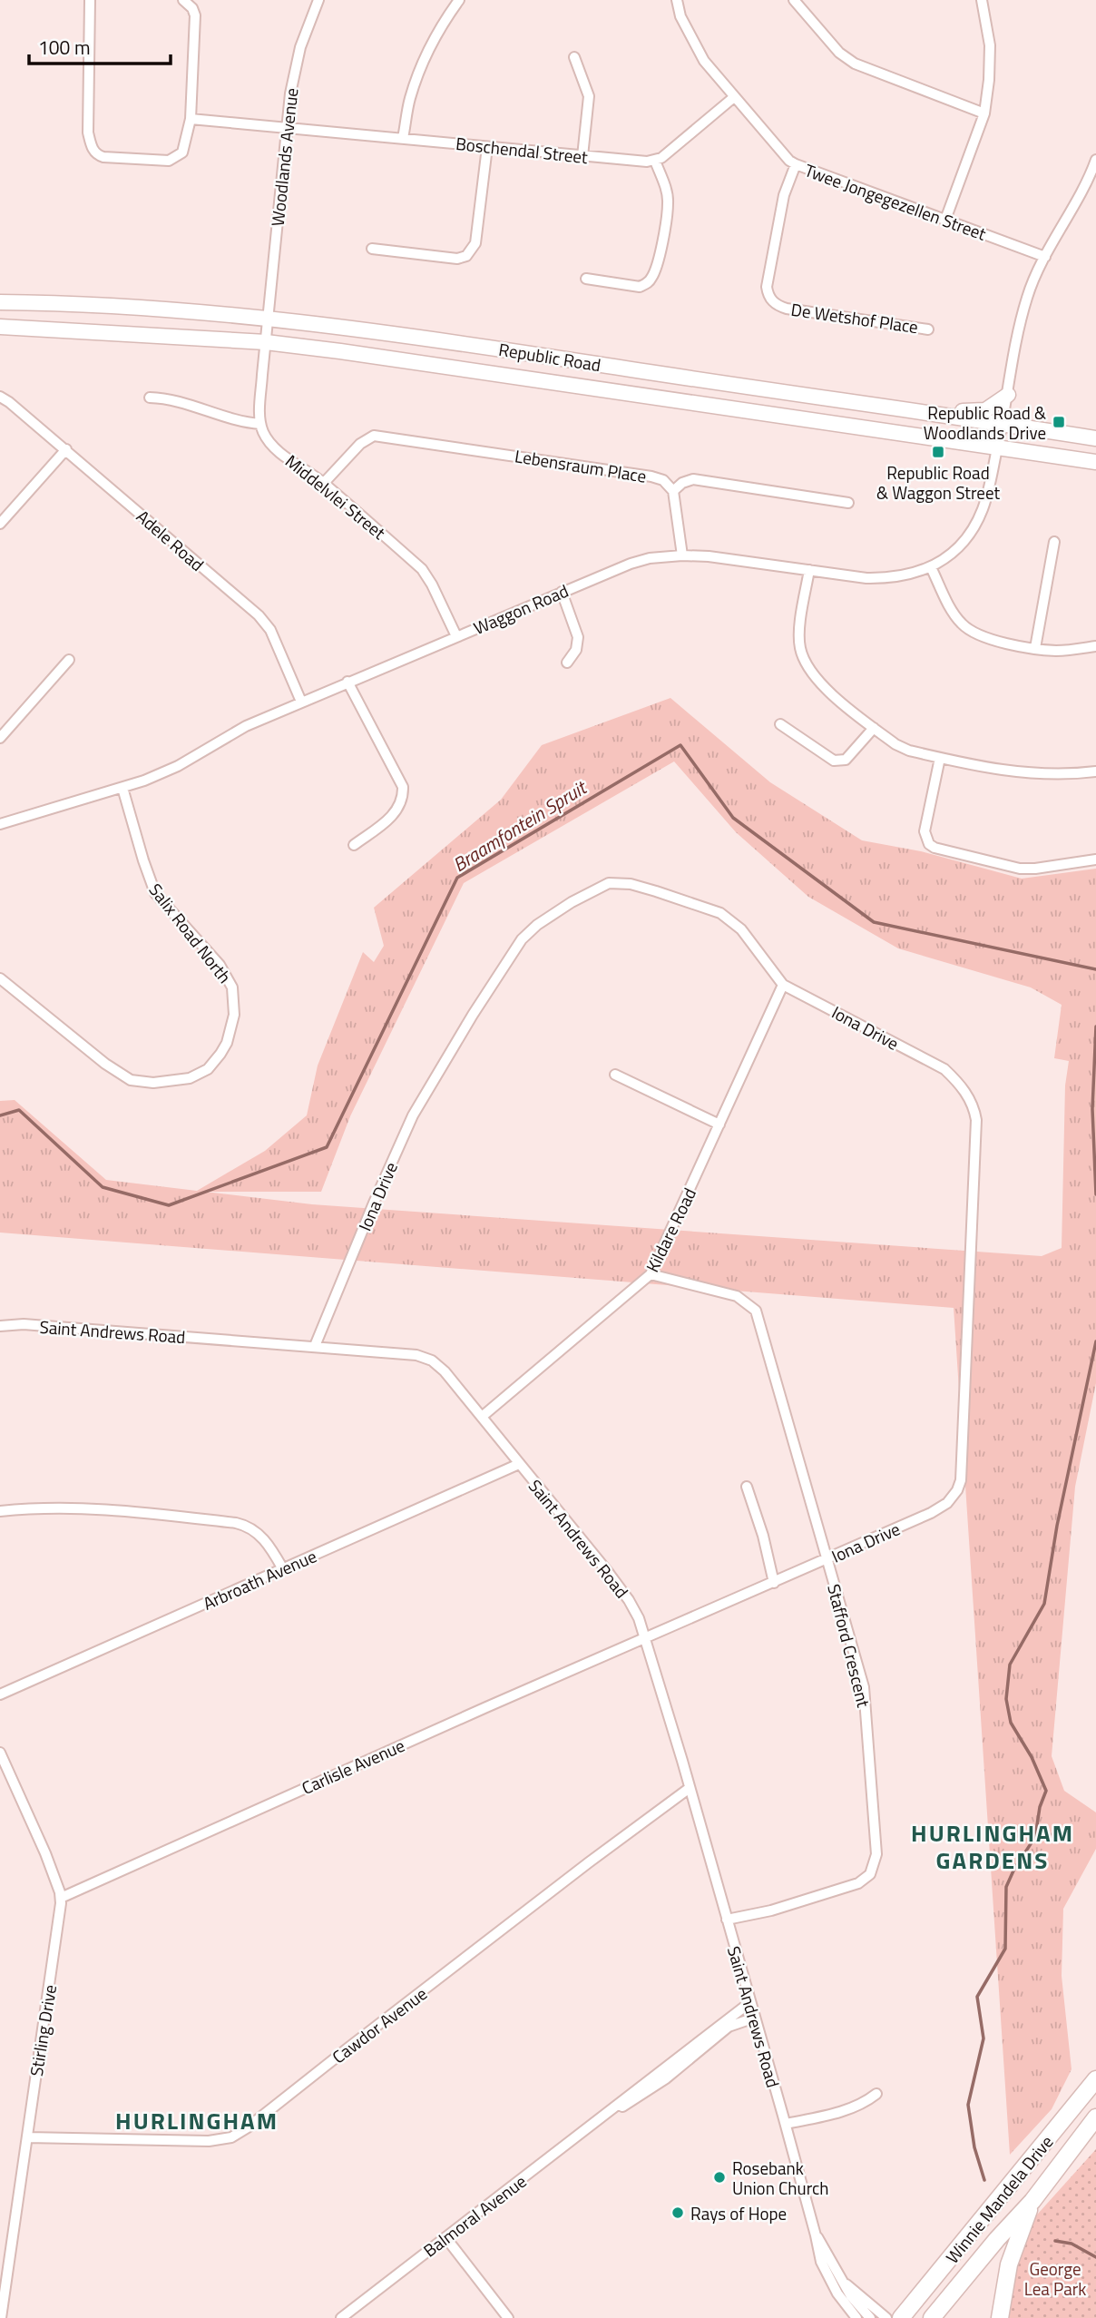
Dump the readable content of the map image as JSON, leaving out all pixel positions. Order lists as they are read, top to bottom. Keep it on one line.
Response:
{"streets":{"main road":["Republic Road","Winnie Mandela Drive"],"street":["Boschendal Street","Woodlands Avenue","Twee Jongegezellen Street","De Wetshof Place","Lebensraum Place","Middelvlei Street","Adele Road","Waggon Road","Salix Road North","Iona Drive","Kildare Road","Saint Andrews Road","Arbroath Avenue","Stafford Crescent","Carlisle Avenue","Cawdor Avenue","Stirling Drive","Balmoral Avenue"]},"crossings":[["Boschendal Street","Woodlands Avenue"],["Woodlands Avenue","Republic Road"],["Twee Jongegezellen Street","De Wetshof Place"],["Republic Road","Waggon Road"],["Lebensraum Place","Middelvlei Street"],["Middelvlei Street","Waggon Road"],["Adele Road","Waggon Road"],["Waggon Road","Salix Road North"],["Iona Drive","Kildare Road"],["Iona Drive","Saint Andrews Road"],["Iona Drive","Stafford Crescent"],["Iona Drive","Carlisle Avenue"],["Kildare Road","Saint Andrews Road"],["Kildare Road","Stafford Crescent"],["Saint Andrews Road","Arbroath Avenue"],["Saint Andrews Road","Stafford Crescent"],["Saint Andrews Road","Carlisle Avenue"],["Saint Andrews Road","Cawdor Avenue"],["Saint Andrews Road","Balmoral Avenue"],["Carlisle Avenue","Stirling Drive"],["Cawdor Avenue","Stirling Drive"]],"districts":["HURLINGHAM GARDENS","HURLINGHAM"],"water":["Braamfontein Spruit"],"parks":["George Lea Park"],"places":{"transit":["Republic Road & Woodlands Drive","Republic Road & Waggon Street"],"other":["Rosebank Union Church","Rays of Hope"]},"scale_bar":"100 m"}
